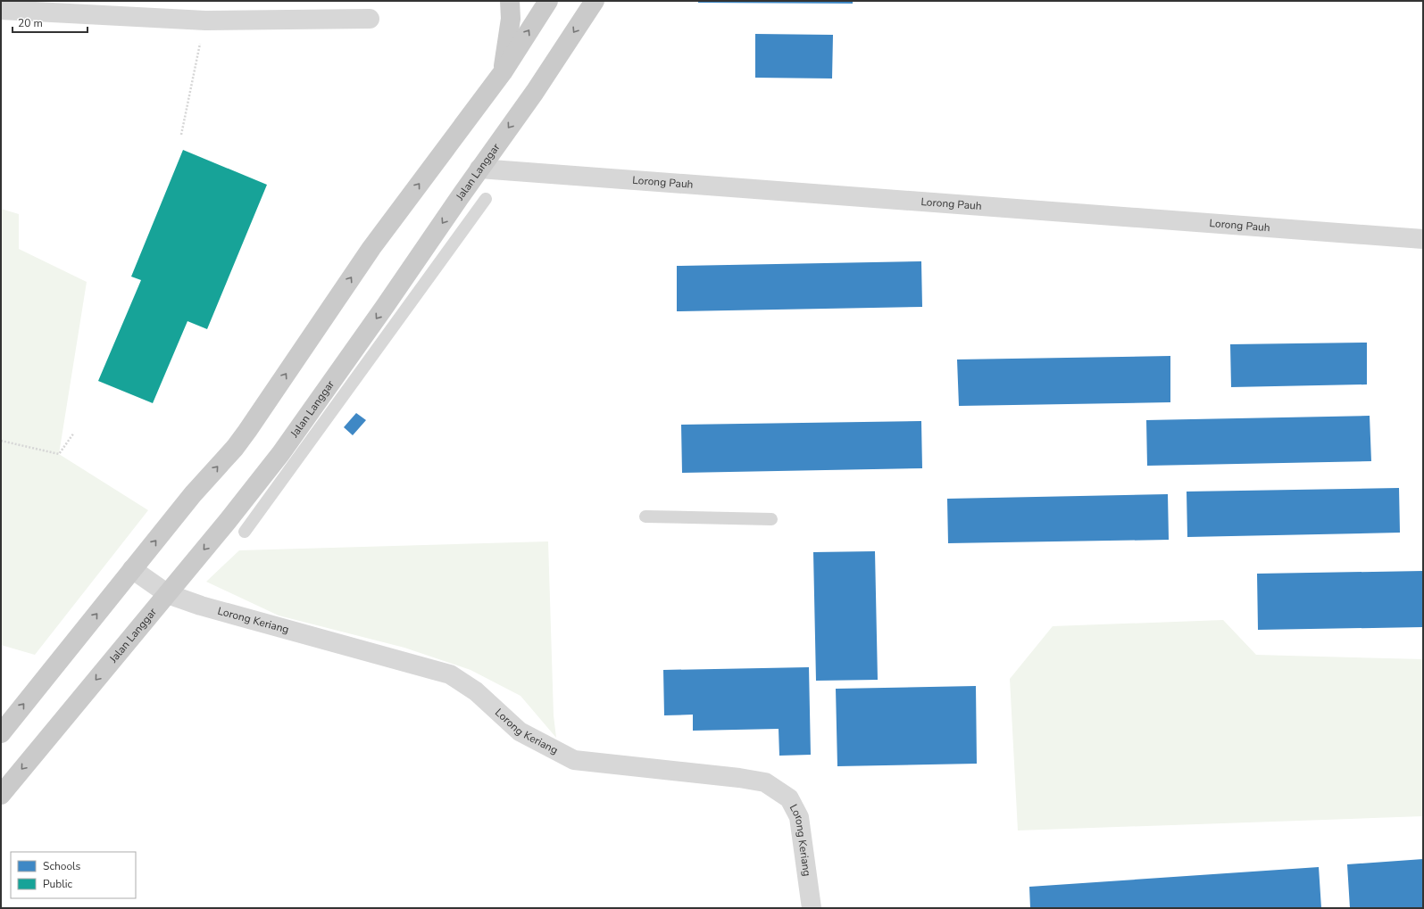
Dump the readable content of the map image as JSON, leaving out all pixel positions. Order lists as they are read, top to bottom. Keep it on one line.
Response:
{"streets":{"main road":["Jalan Langgar"],"street":["Lorong Pauh","Lorong Keriang"]},"crossings":[["Jalan Langgar","Lorong Pauh"],["Jalan Langgar","Lorong Keriang"]],"legend":["Schools","Public"],"scale_bar":"20 m"}
